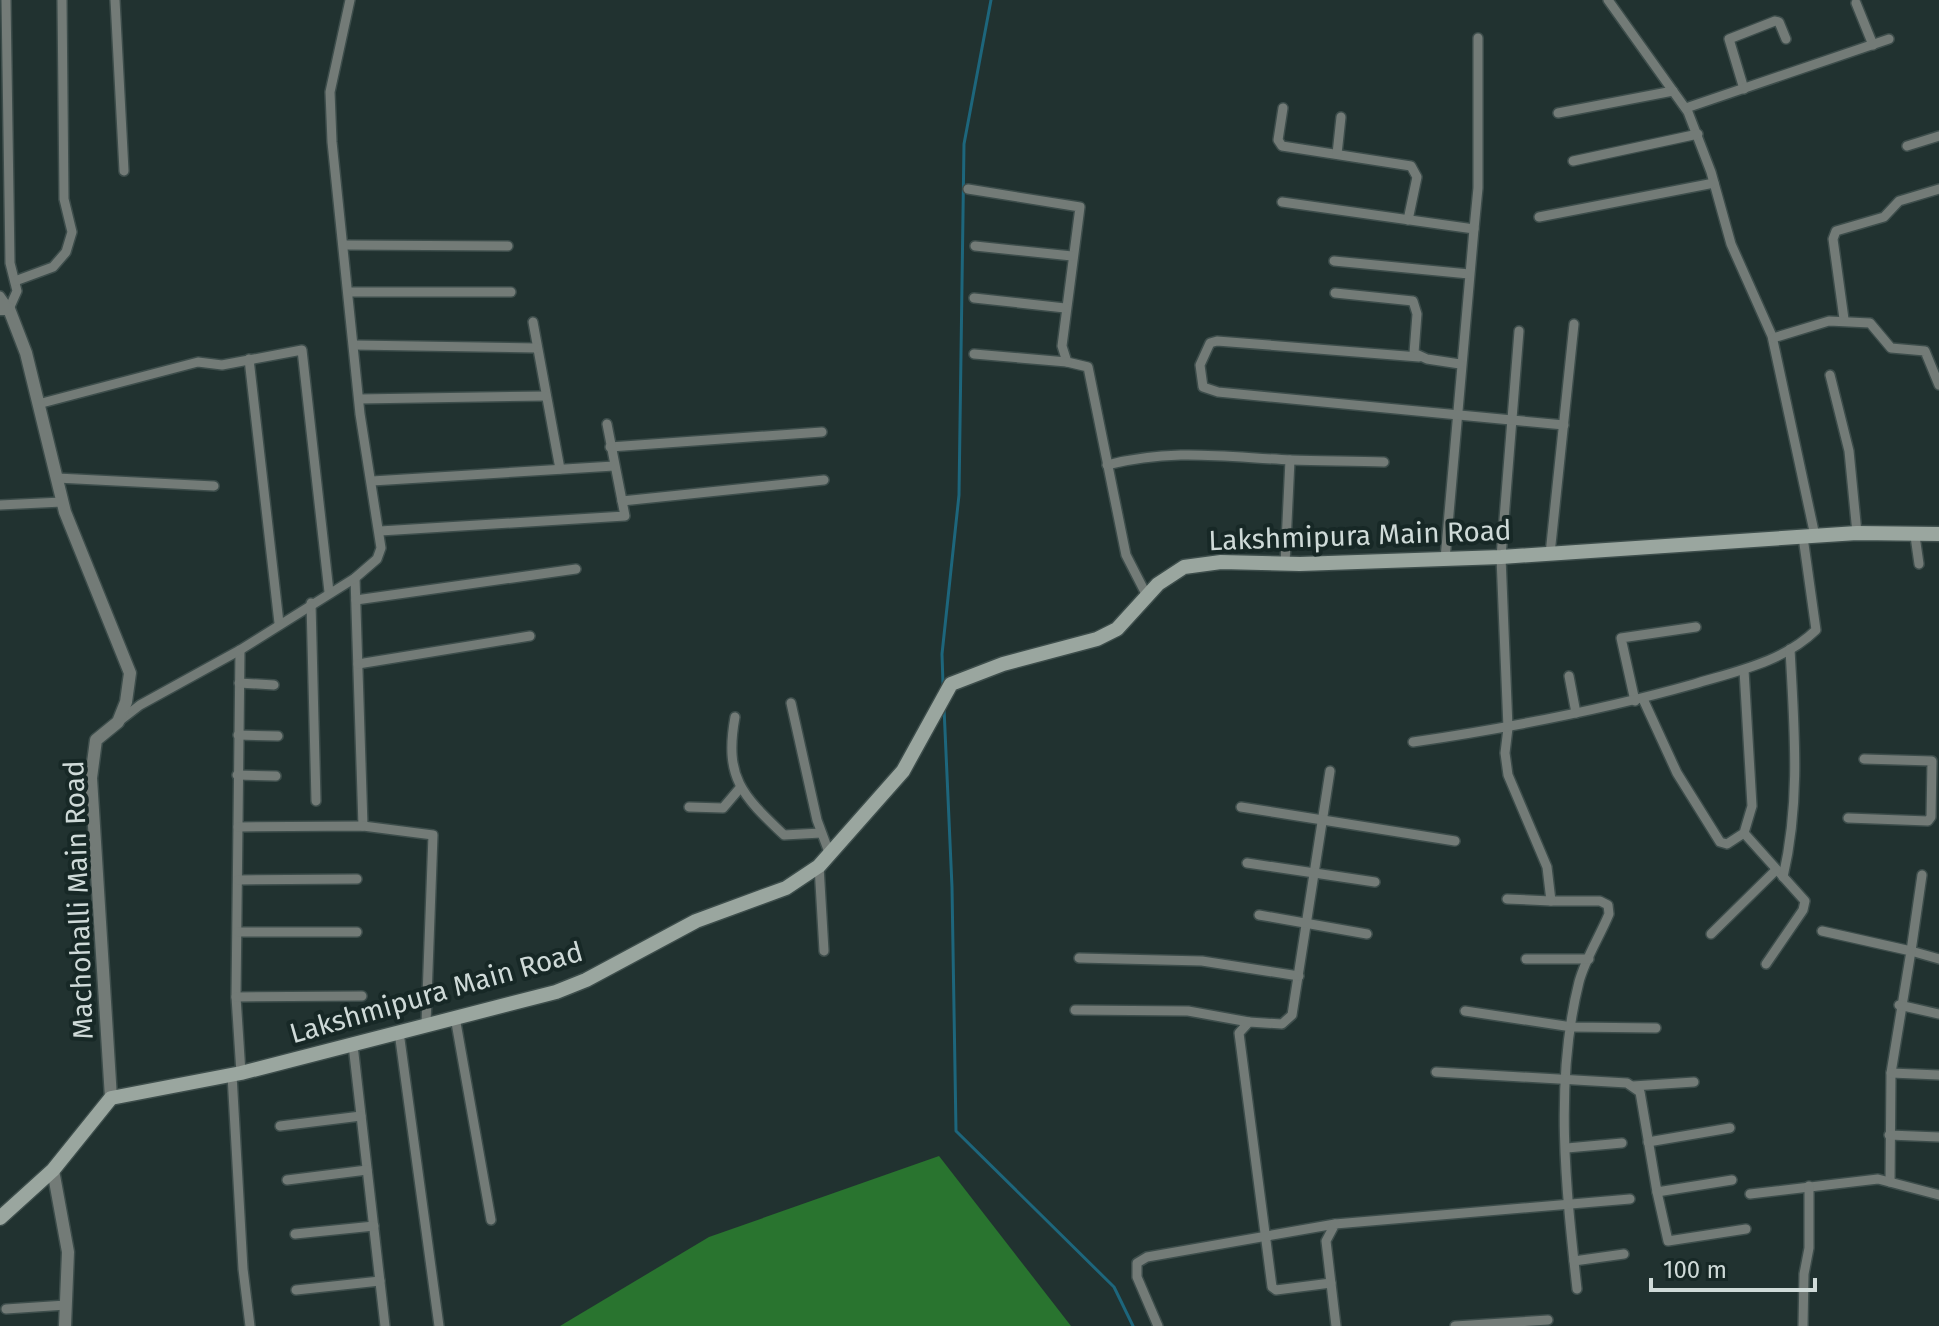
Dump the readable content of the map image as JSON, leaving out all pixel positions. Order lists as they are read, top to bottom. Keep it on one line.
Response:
{"streets":{"main road":["Lakshmipura Main Road"],"street":["Machohalli Main Road"]},"crossings":[["Lakshmipura Main Road","Machohalli Main Road"]],"scale_bar":"100 m"}
